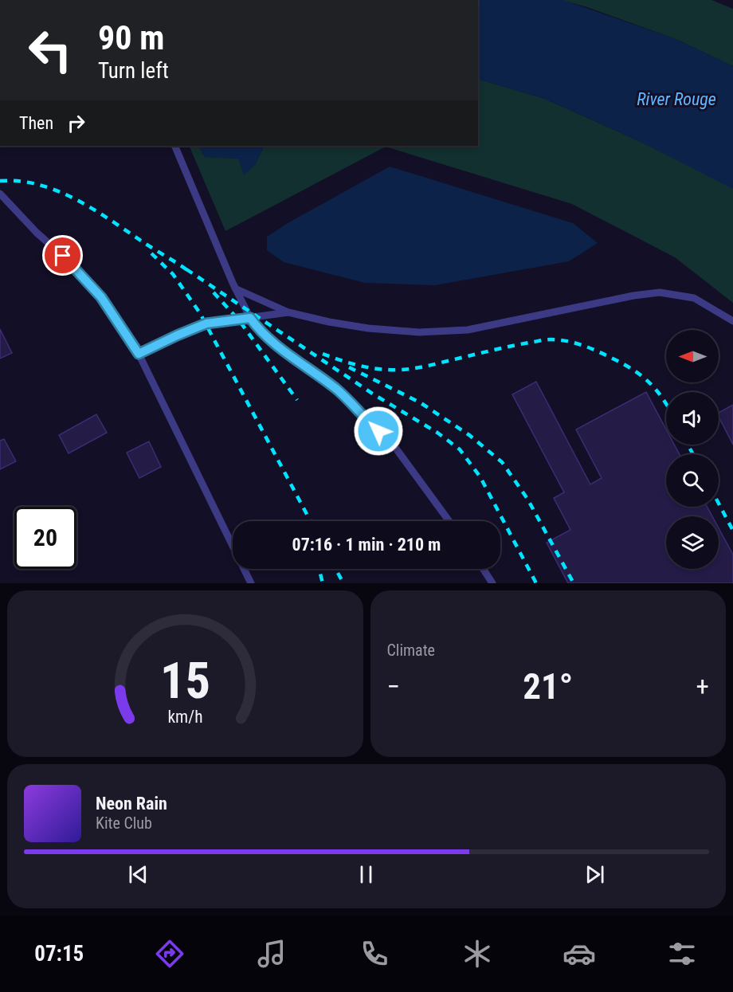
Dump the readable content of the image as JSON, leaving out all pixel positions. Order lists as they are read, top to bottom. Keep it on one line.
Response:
{"water":["River Rouge"],"north":"left","page":{"turn":["90 m","Turn left"],"then":"Then","limit":"20","trip":"07:16 · 1 min · 210 m","tile":"Climate","heat":["−","21°","+"],"song":["Neon Rain","Kite Club"],"tabs":"07:15","gauge":["15","km/h"]}}
